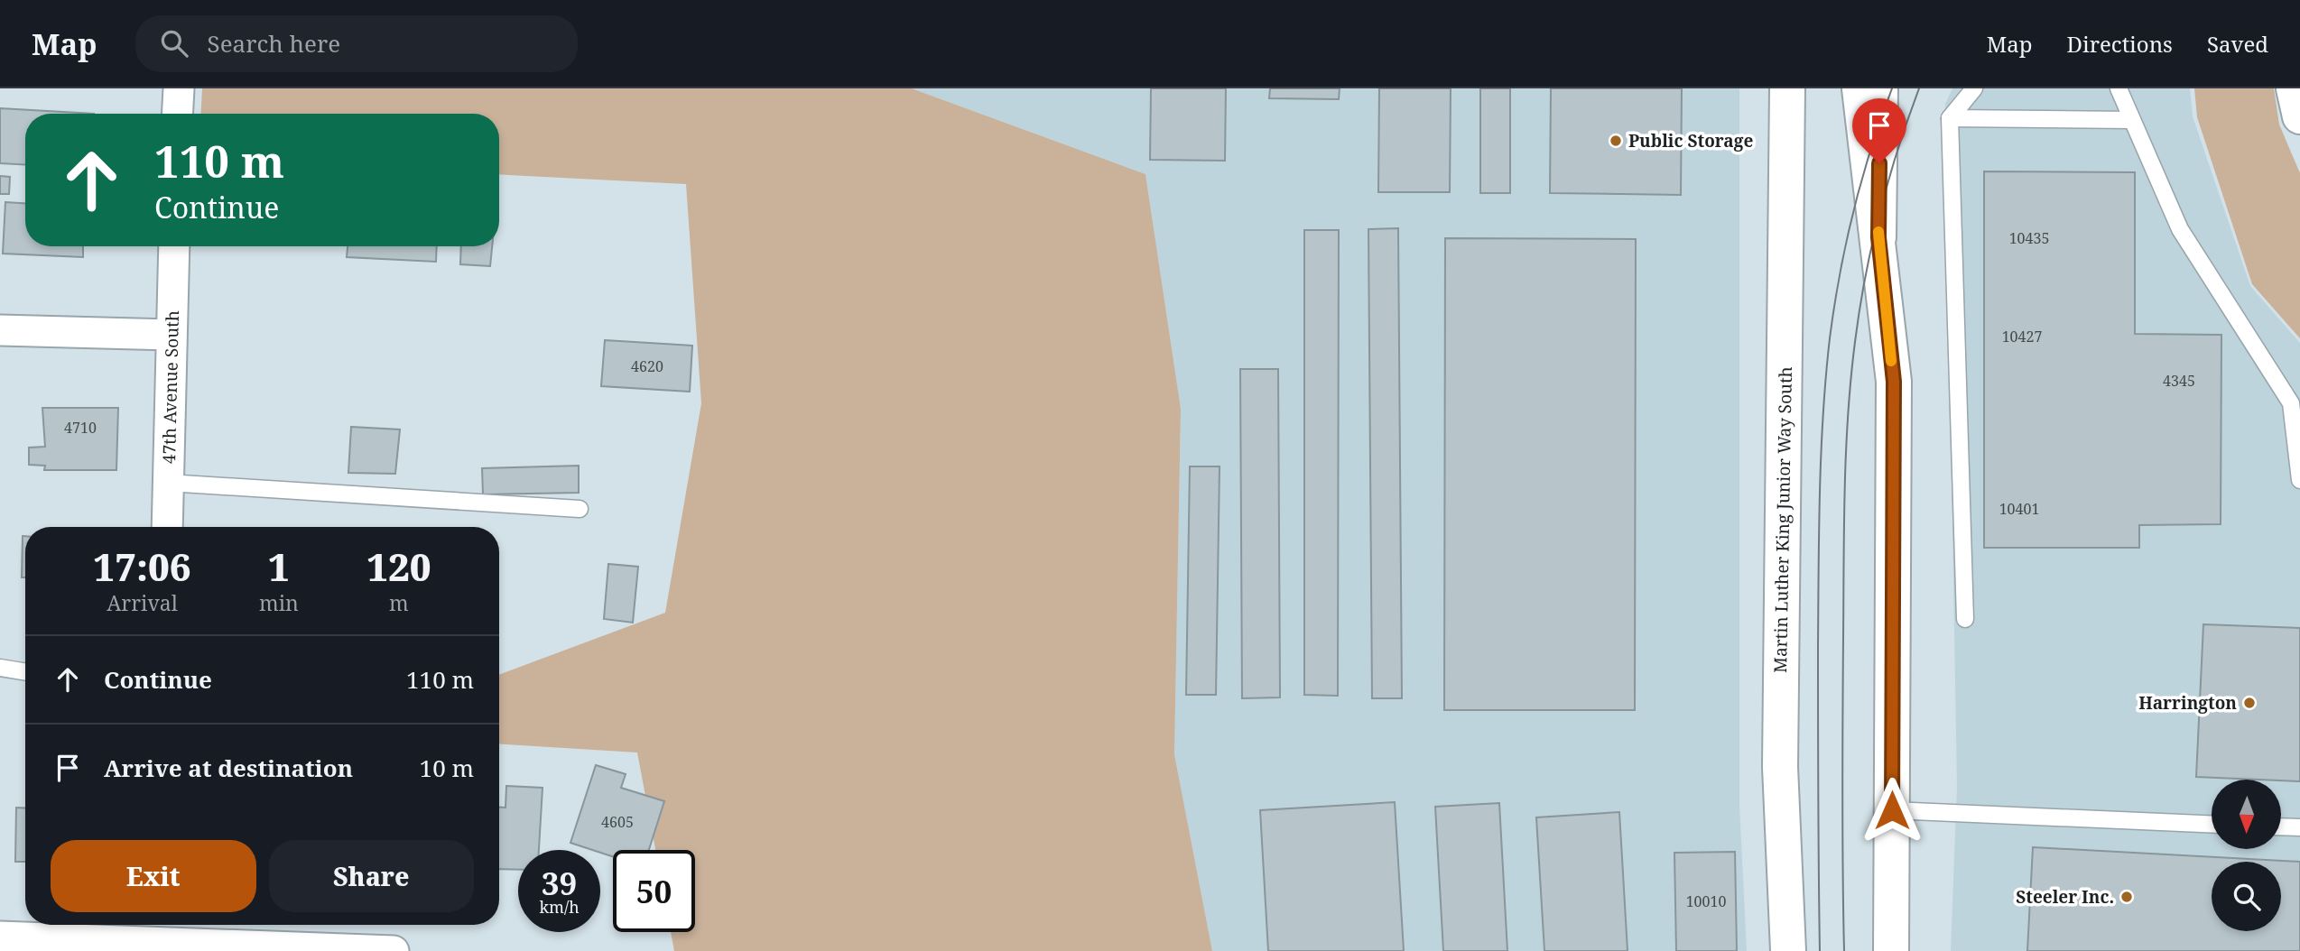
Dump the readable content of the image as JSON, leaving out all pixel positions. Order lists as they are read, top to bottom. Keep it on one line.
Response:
{"streets":{"main road":["Martin Luther King Junior Way South"],"street":["47th Avenue South"]},"places":["Public Storage","Harrington","Steeler Inc."],"house_numbers":["10435","10427","4620","4345","4710","10401","4605","10010"],"north":"bottom","page":{"header":"Map","search":"Search here","nav":["Map","Directions","Saved"],"turn":["110 m","Continue"],"eta":["17:06","Arrival","1","min","120","m"],"list":[{"name":"Continue","value":"110 m"},{"name":"Arrive at destination","value":"10 m"}],"buttons":["Exit","Share"],"speed":"39 km/h","limit":"50"}}
